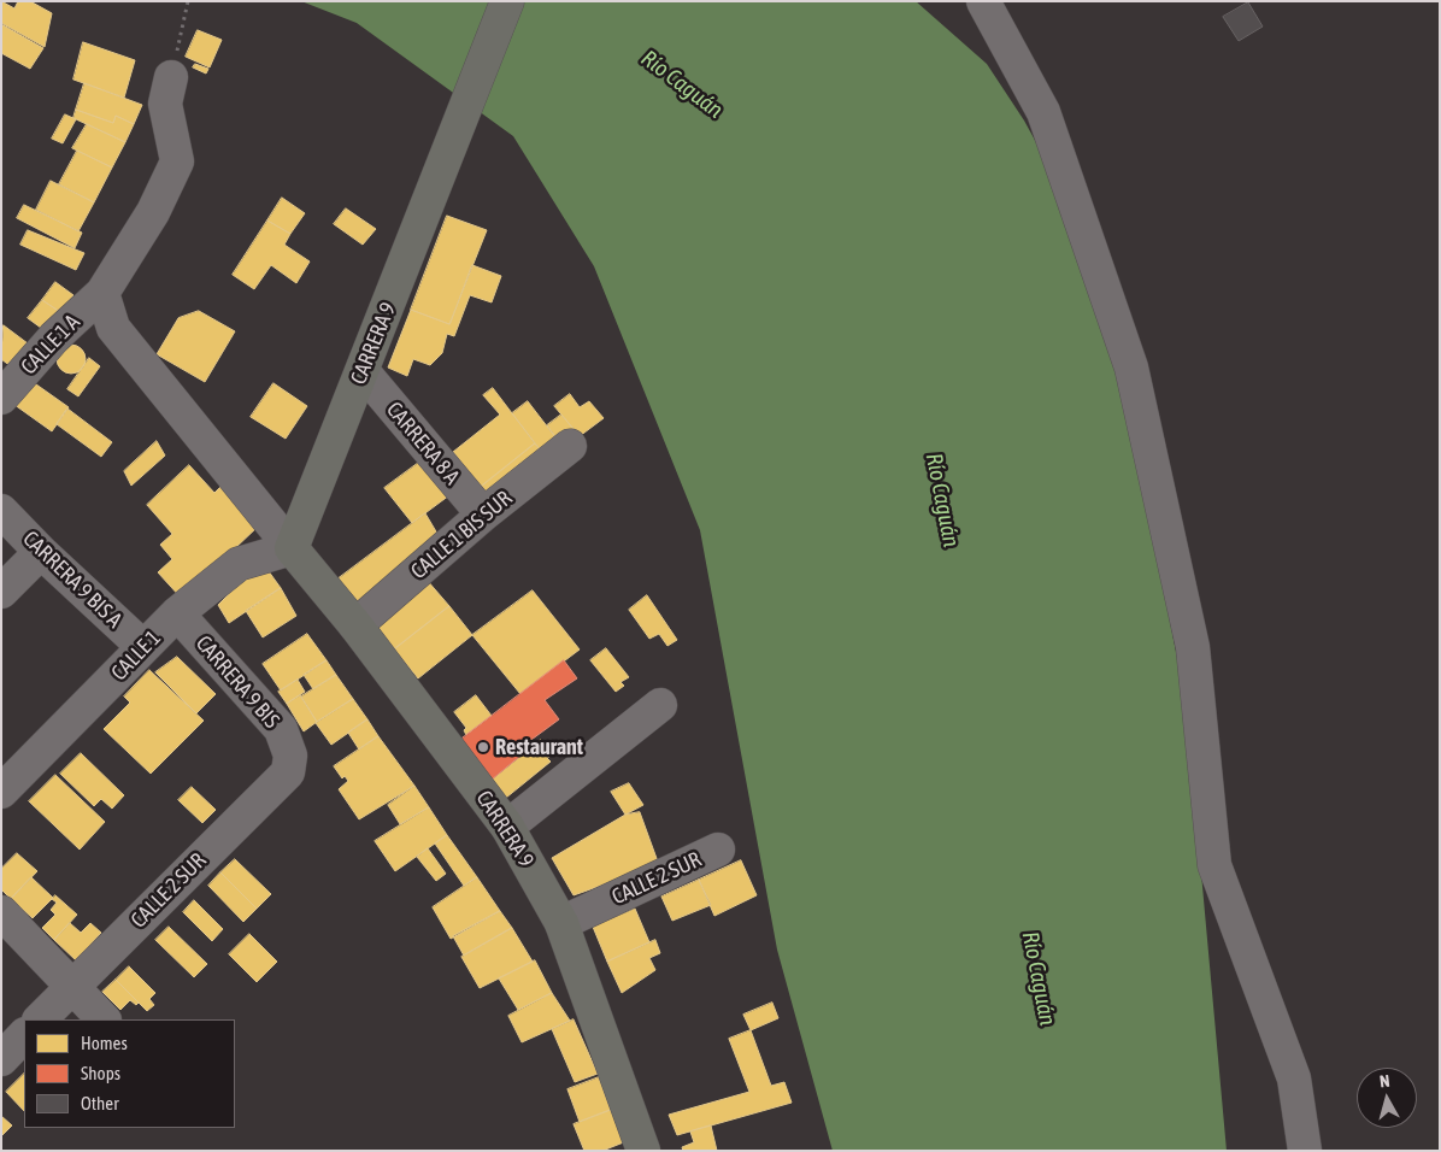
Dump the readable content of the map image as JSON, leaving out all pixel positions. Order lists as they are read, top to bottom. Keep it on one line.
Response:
{"streets":{"main road":["CARRERA 9"],"street":["CALLE 1 A","CARRERA 8 A","CALLE 1 BIS SUR","CARRERA 9 BIS A","CALLE 1","CARRERA 9 BIS","CALLE 2 SUR"]},"crossings":[["CARRERA 9","CALLE 1 A"],["CARRERA 9","CARRERA 8 A"],["CARRERA 9","CALLE 1 BIS SUR"],["CARRERA 9","CALLE 1"],["CARRERA 9","CALLE 2 SUR"],["CARRERA 8 A","CALLE 1 BIS SUR"],["CARRERA 9 BIS A","CALLE 1"],["CALLE 1","CARRERA 9 BIS"],["CARRERA 9 BIS","CALLE 2 SUR"]],"water":["Río Caguán"],"places":["Restaurant"],"legend":["Homes","Shops","Other"],"north":"top"}
